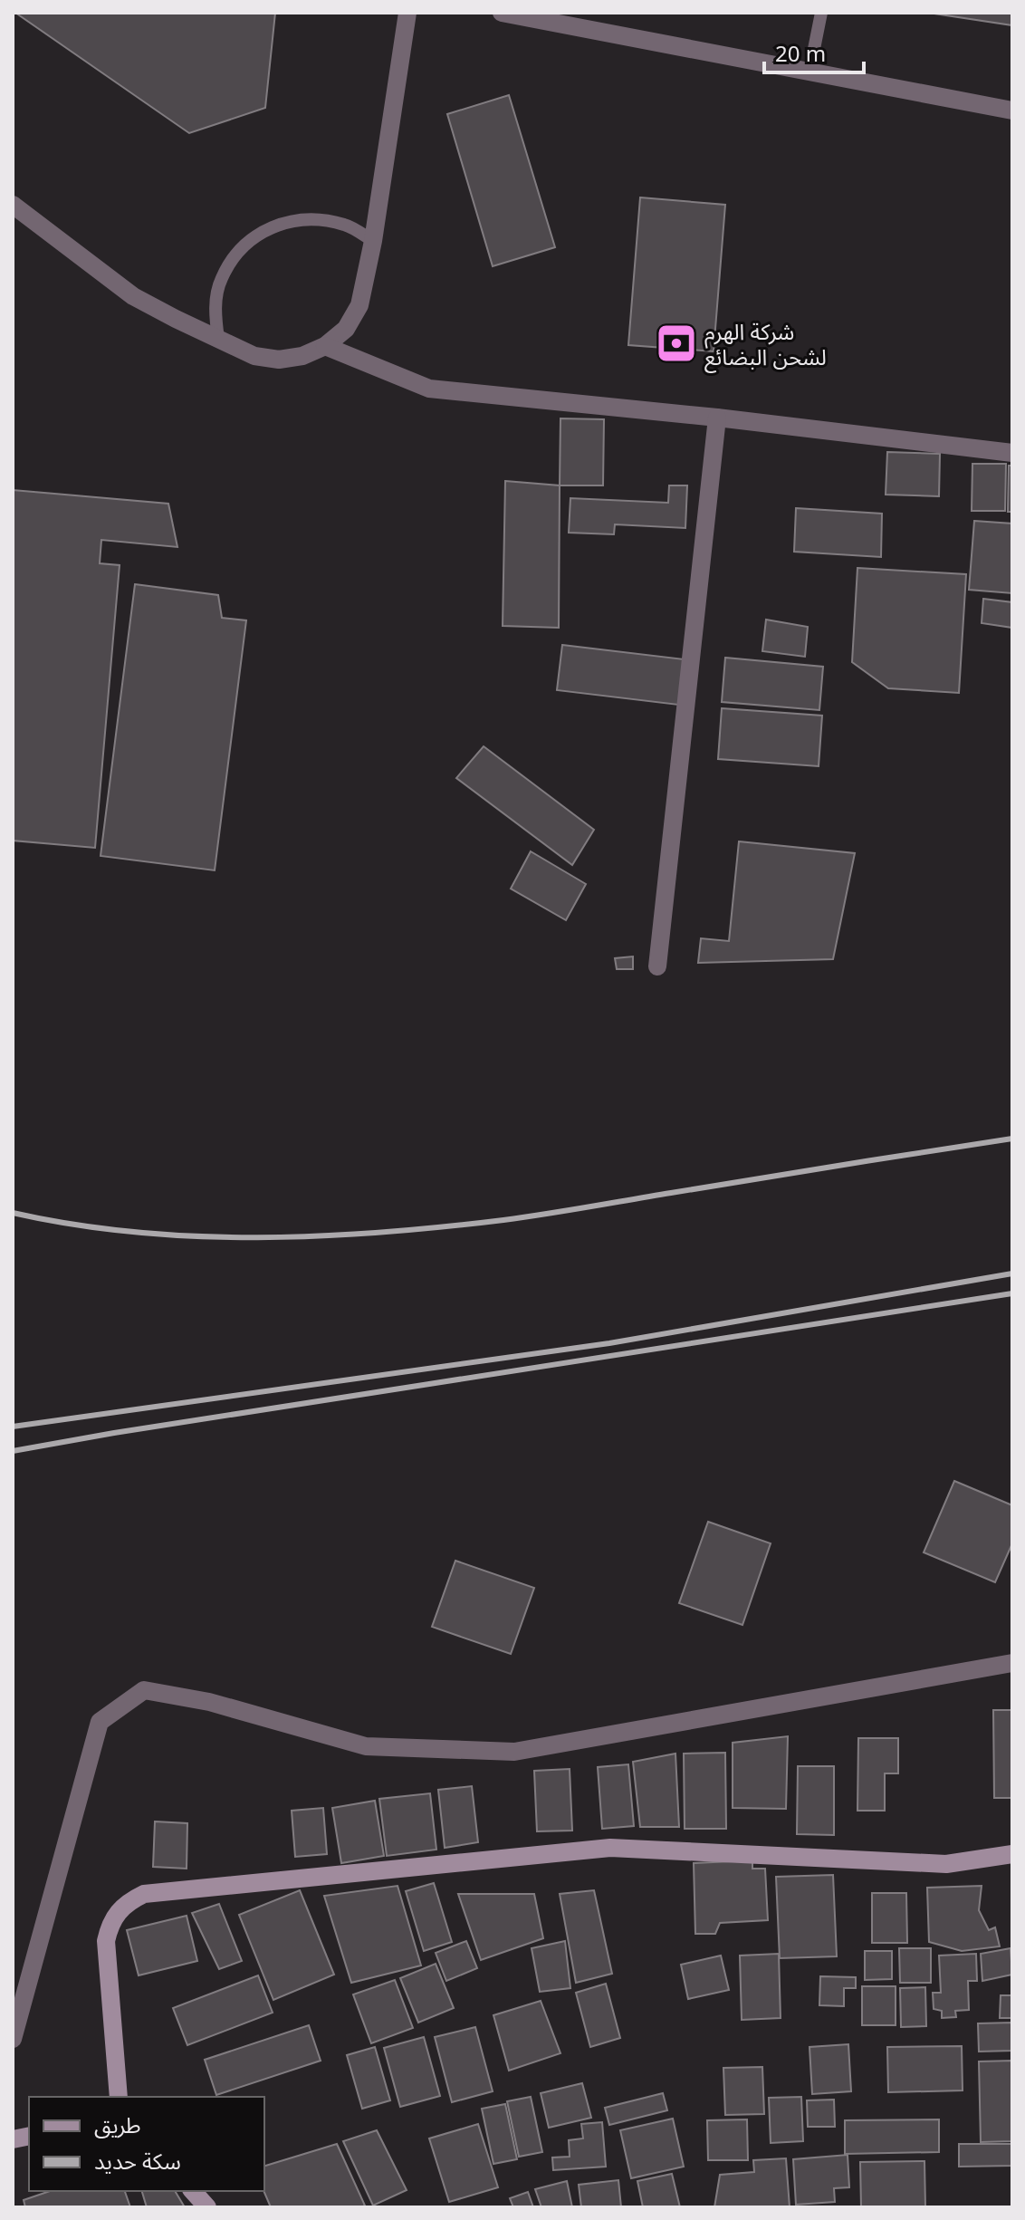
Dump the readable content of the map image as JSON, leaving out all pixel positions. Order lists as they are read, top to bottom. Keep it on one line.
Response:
{"places":{"bank":["شركة الهرم لشحن البضائع"]},"legend":["طريق","سكة حديد"],"scale_bar":"20 m"}
